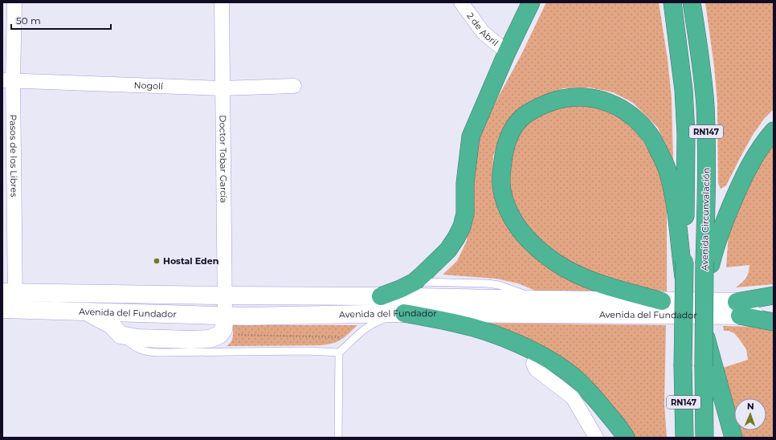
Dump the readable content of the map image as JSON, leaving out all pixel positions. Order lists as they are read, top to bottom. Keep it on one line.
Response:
{"streets":{"highway":["RN147","Avenida Circunvalación"],"main road":["Avenida del Fundador"],"street":["2 de Abril","Nogolí","Pasos de los Libres","Doctor Tobar García"]},"crossings":[["Nogolí","Pasos de los Libres"],["Nogolí","Doctor Tobar García"],["Pasos de los Libres","Avenida del Fundador"],["Doctor Tobar García","Avenida del Fundador"]],"places":["Hostal Eden"],"scale_bar":"50 m","north":"top"}
